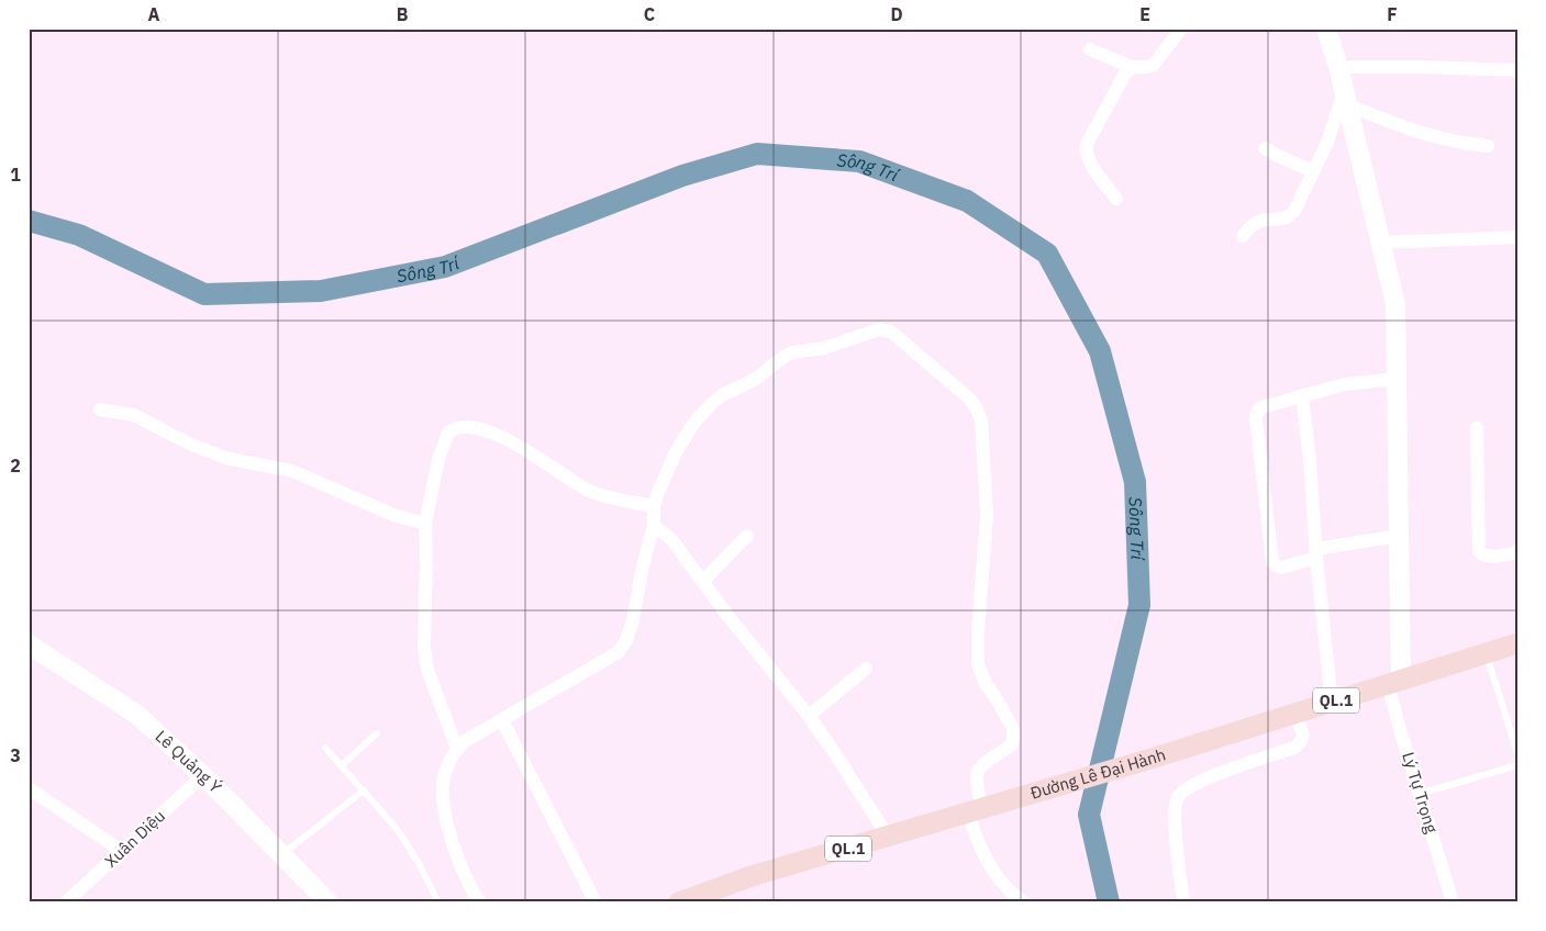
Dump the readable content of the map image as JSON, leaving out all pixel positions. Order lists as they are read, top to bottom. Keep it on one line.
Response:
{"streets":{"main road":["QL.1","Đường Lê Đại Hành"],"street":["Lê Quảng Ý","Lý Tự Trọng","Xuân Diệu"]},"crossings":[["Lê Quảng Ý","Xuân Diệu"],["Đường Lê Đại Hành","Lý Tự Trọng"]],"water":["Sông Trí"],"grid":{"columns":["A","B","C","D","E","F"],"rows":["1","2","3"]}}
